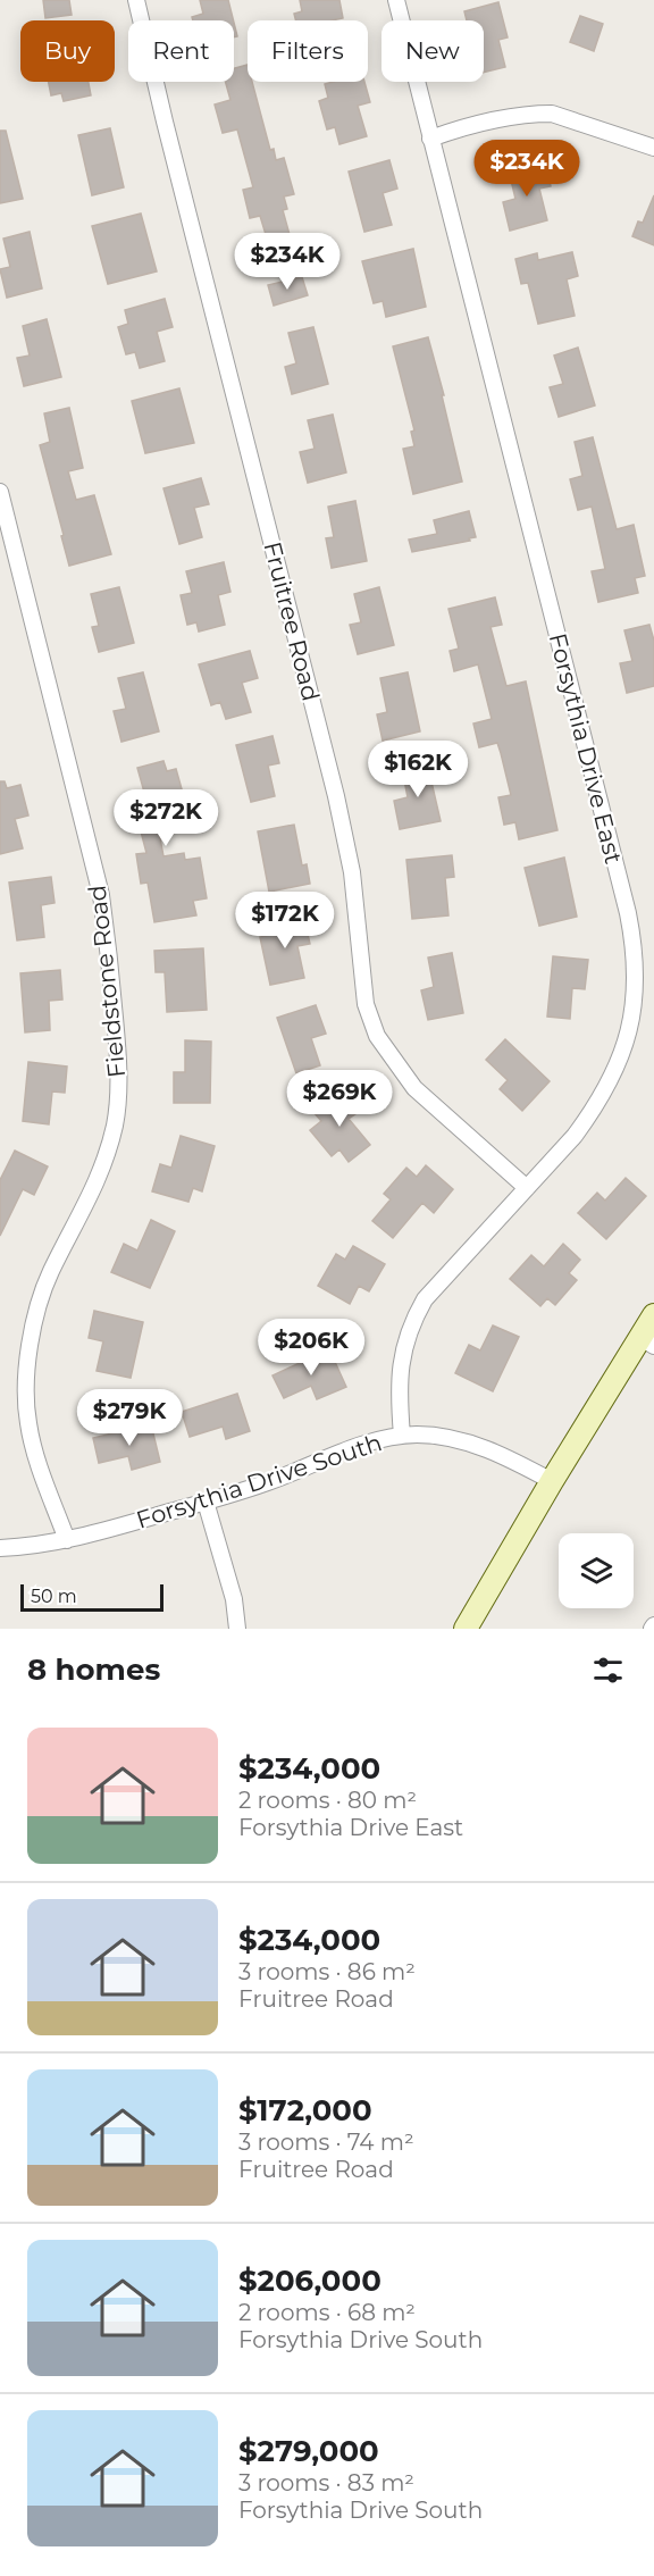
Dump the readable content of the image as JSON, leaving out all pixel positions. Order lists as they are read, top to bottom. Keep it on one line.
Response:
{"streets":{"street":["Fruitree Road","Forsythia Drive East","Fieldstone Road","Forsythia Drive South"]},"crossings":[["Fruitree Road","Forsythia Drive East"],["Forsythia Drive East","Forsythia Drive South"],["Fieldstone Road","Forsythia Drive South"]],"scale_bar":"50 m","page":{"chip":["Buy","Rent","Filters","New"],"price":["$234K","$234K","$162K","$272K","$172K","$269K","$206K","$279K"],"scale":"50 m","heading":"8 homes","list":[{"name":"$234,000","note":"2 rooms · 80 m² · Forsythia Drive East"},{"name":"$234,000","note":"3 rooms · 86 m² · Fruitree Road"},{"name":"$172,000","note":"3 rooms · 74 m² · Fruitree Road"},{"name":"$206,000","note":"2 rooms · 68 m² · Forsythia Drive South"},{"name":"$279,000","note":"3 rooms · 83 m² · Forsythia Drive South"}]}}
